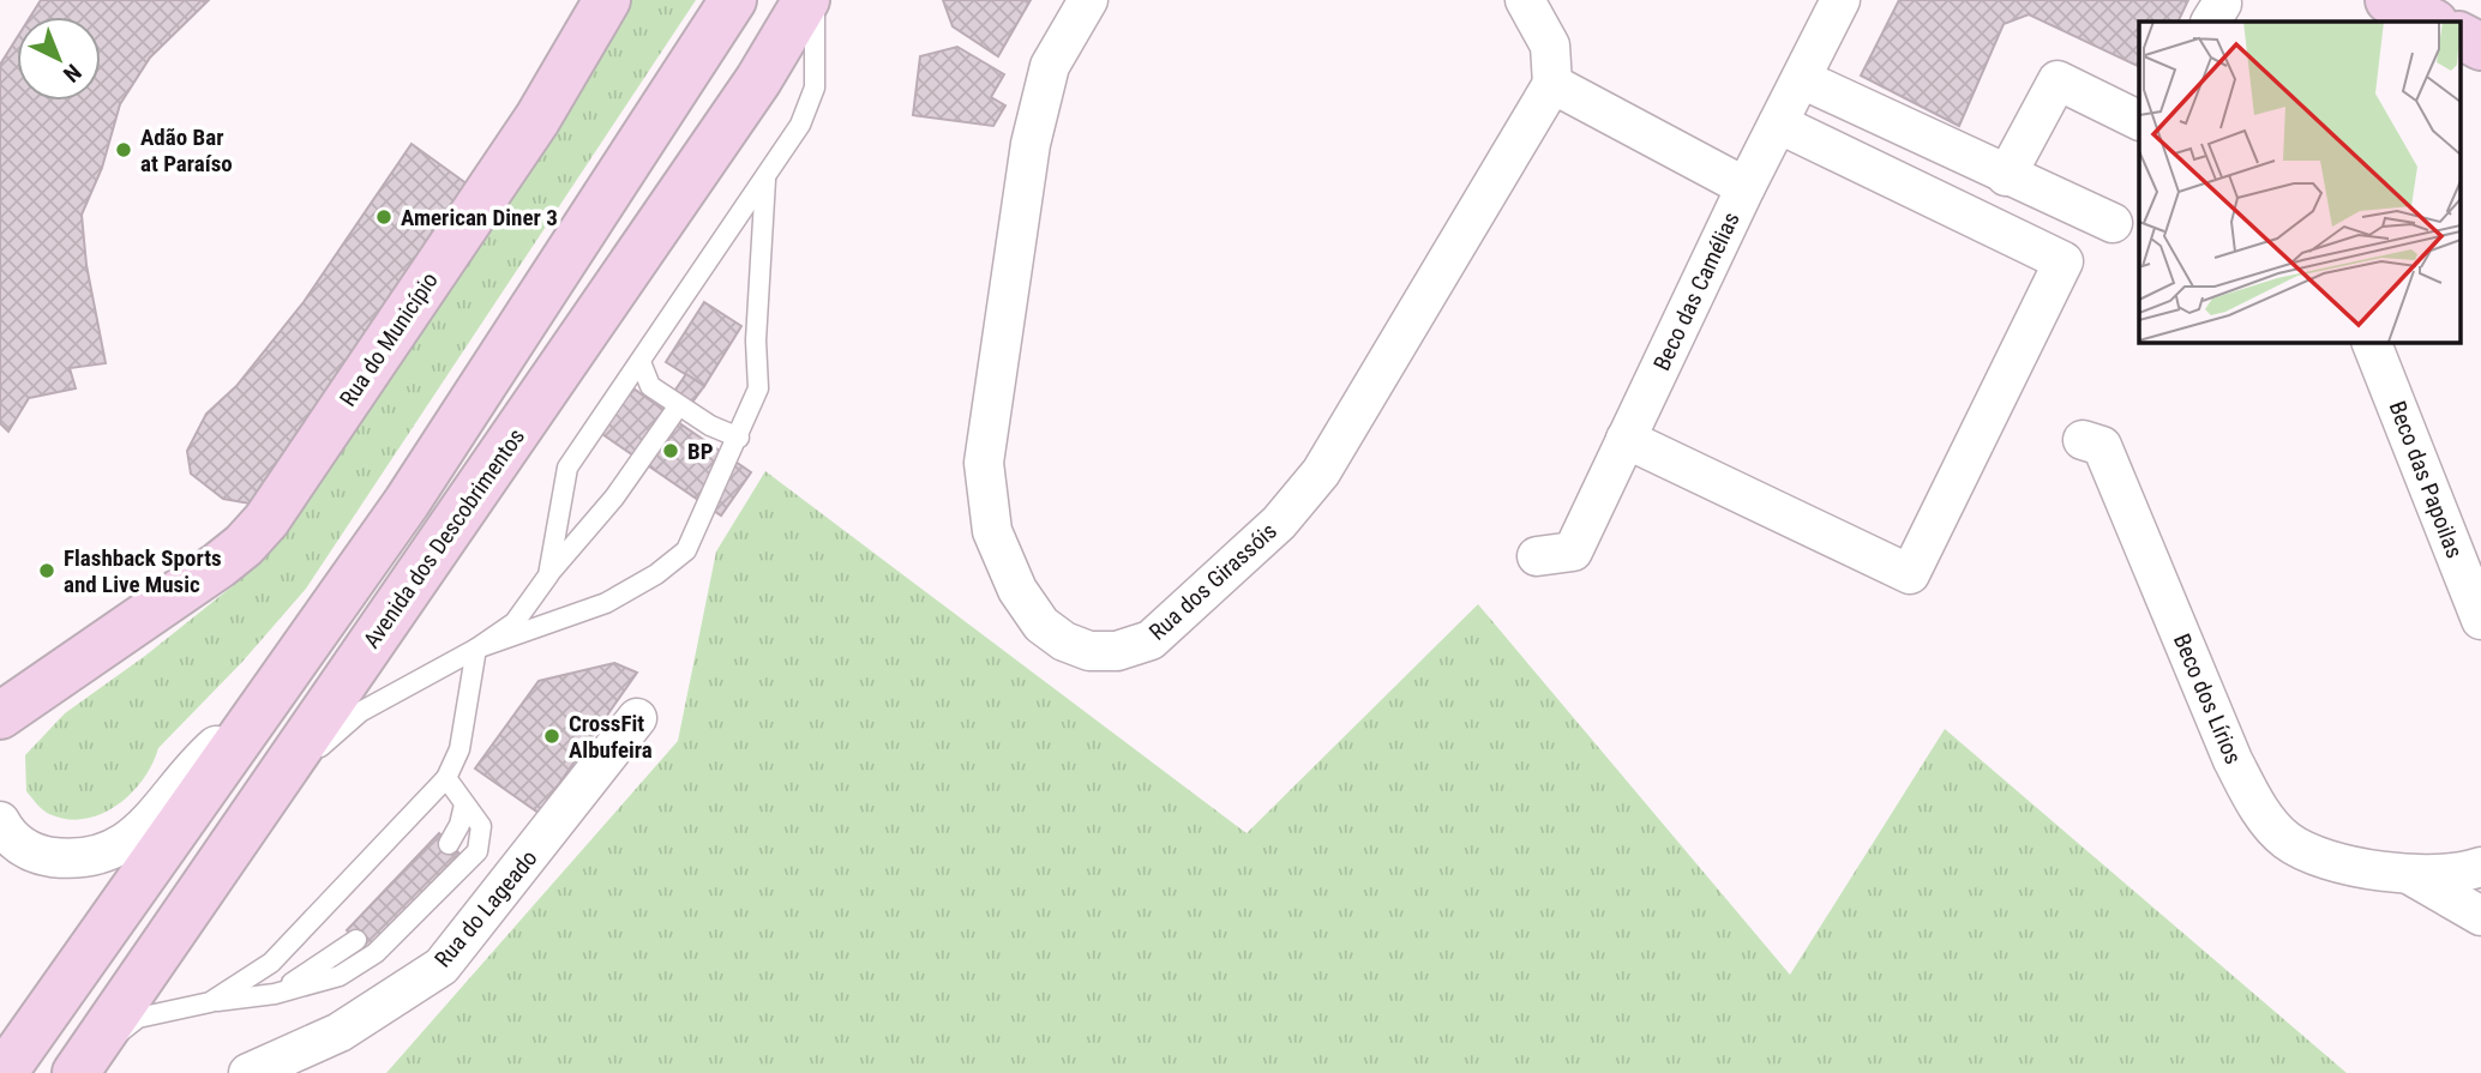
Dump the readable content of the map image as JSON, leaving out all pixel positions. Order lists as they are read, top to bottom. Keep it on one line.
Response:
{"streets":{"main road":["Rua do Município","Avenida dos Descobrimentos"],"street":["Beco das Camélias","Beco das Papoilas","Rua dos Girassóis","Beco dos Lírios","Rua do Lageado"]},"places":["Adão Bar at Paraíso","American Diner 3","BP","Flashback Sports and Live Music","CrossFit Albufeira"],"north":"bottom right"}
